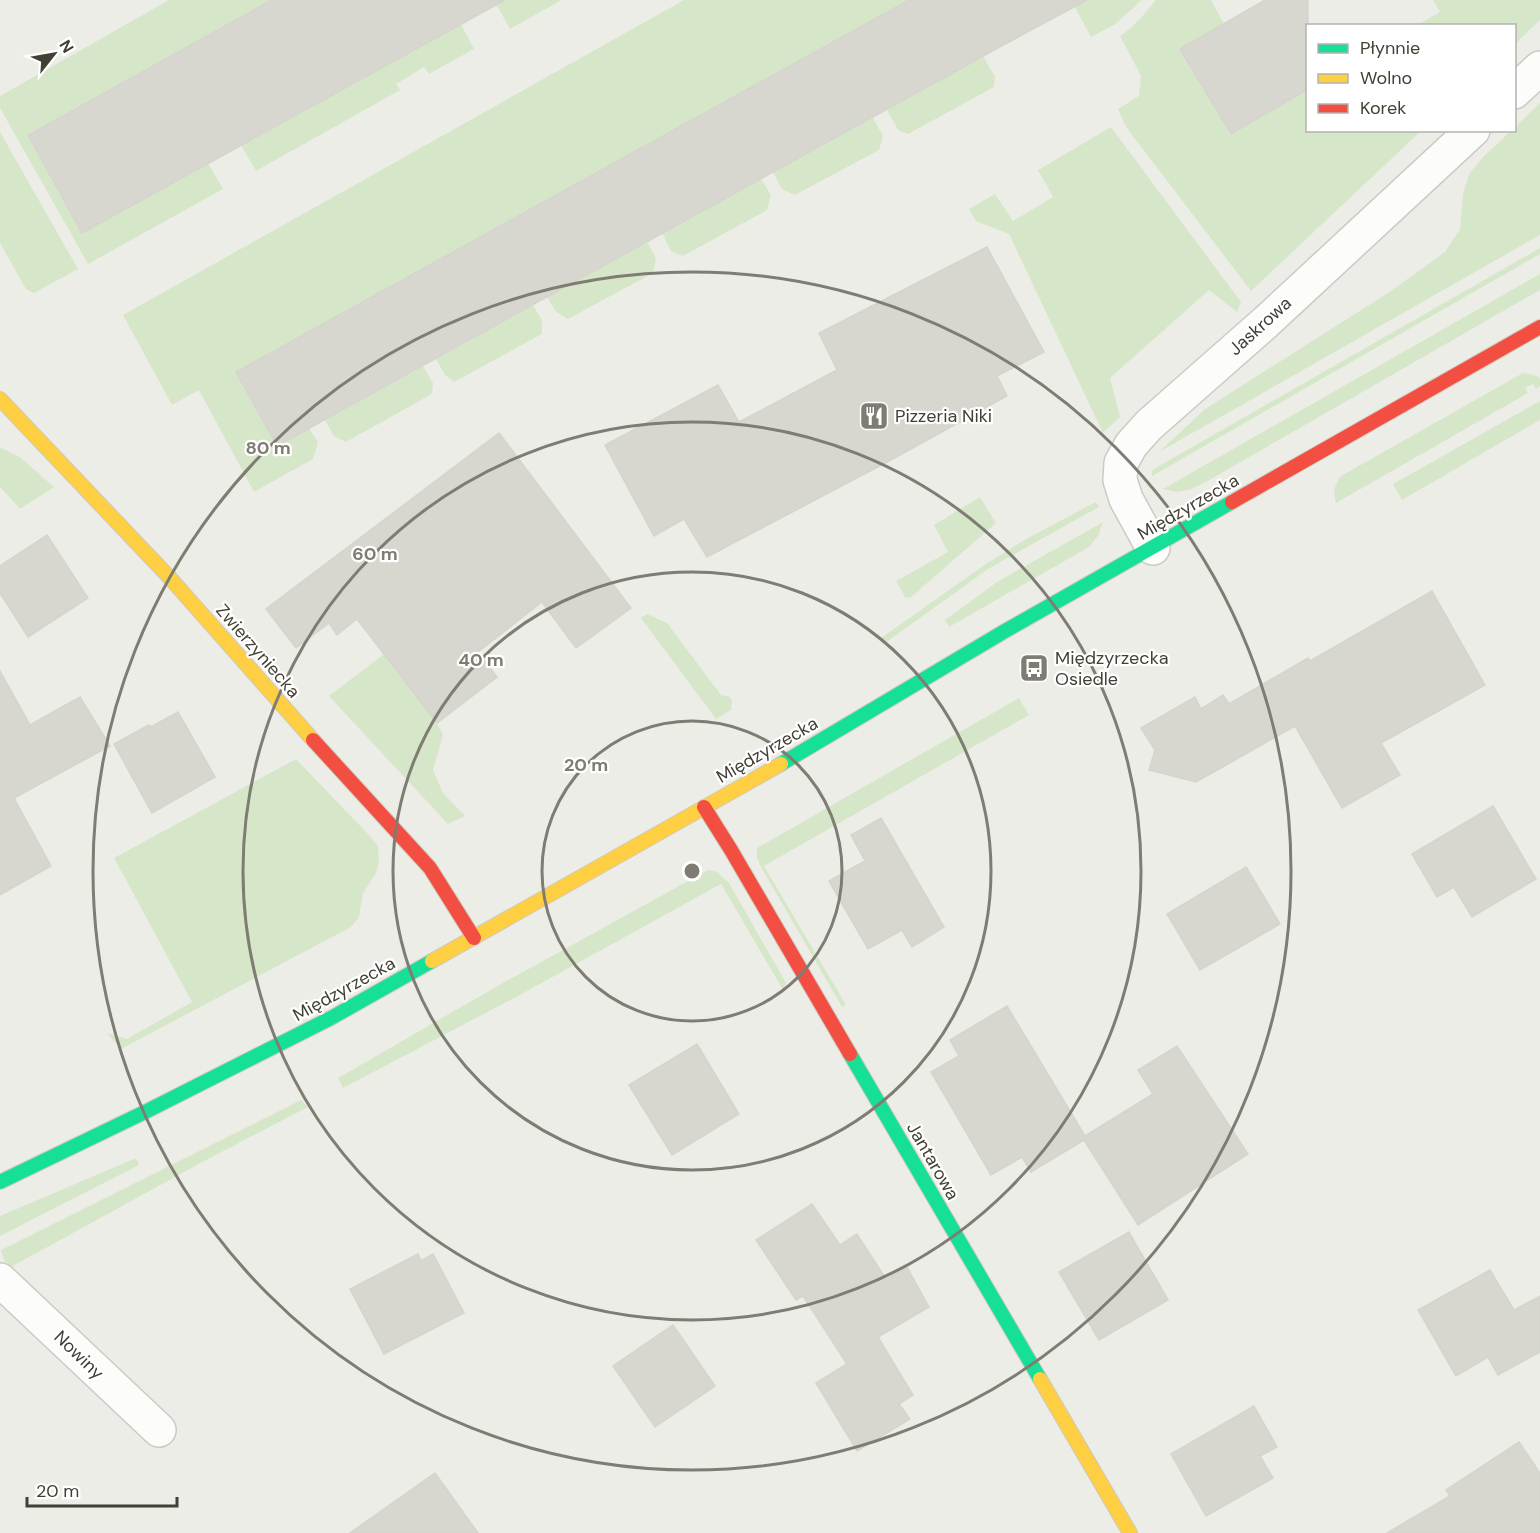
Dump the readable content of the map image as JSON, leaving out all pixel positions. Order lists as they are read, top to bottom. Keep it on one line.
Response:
{"streets":{"main road":["Międzyrzecka","Zwierzyniecka","Jantarowa"],"street":["Jaskrowa","Nowiny"]},"crossings":[["Jaskrowa","Międzyrzecka"],["Międzyrzecka","Zwierzyniecka"],["Międzyrzecka","Jantarowa"]],"places":{"restaurant":["Pizzeria Niki"],"bus stop":["Międzyrzecka Osiedle"]},"legend":["Płynnie","Wolno","Korek"],"scale_bar":"20 m","north":"top right","rings":["80 m","60 m","40 m","20 m"]}
